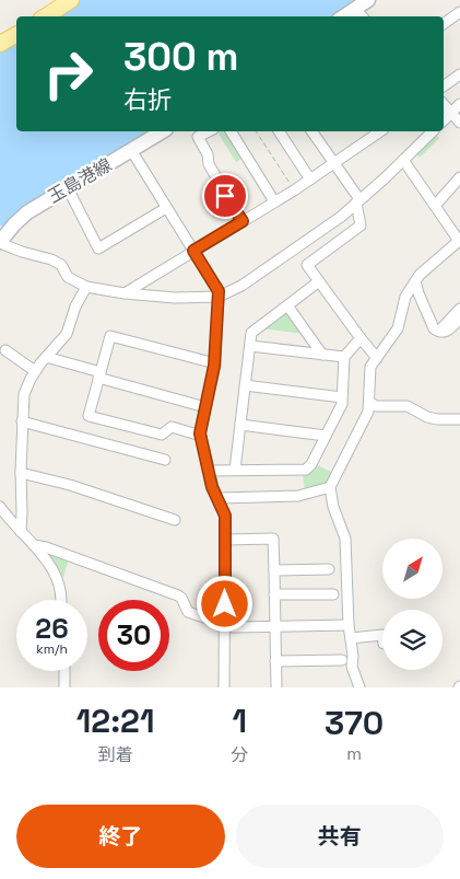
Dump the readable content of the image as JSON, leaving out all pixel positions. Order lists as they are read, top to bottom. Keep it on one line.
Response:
{"streets":{"main road":["玉島港線"]},"north":"top right","page":{"turn":["300 m","右折"],"speed":"26 km/h","limit":"30","eta":["12:21","到着","1","分","370","m"],"buttons":["終了","共有"]}}
